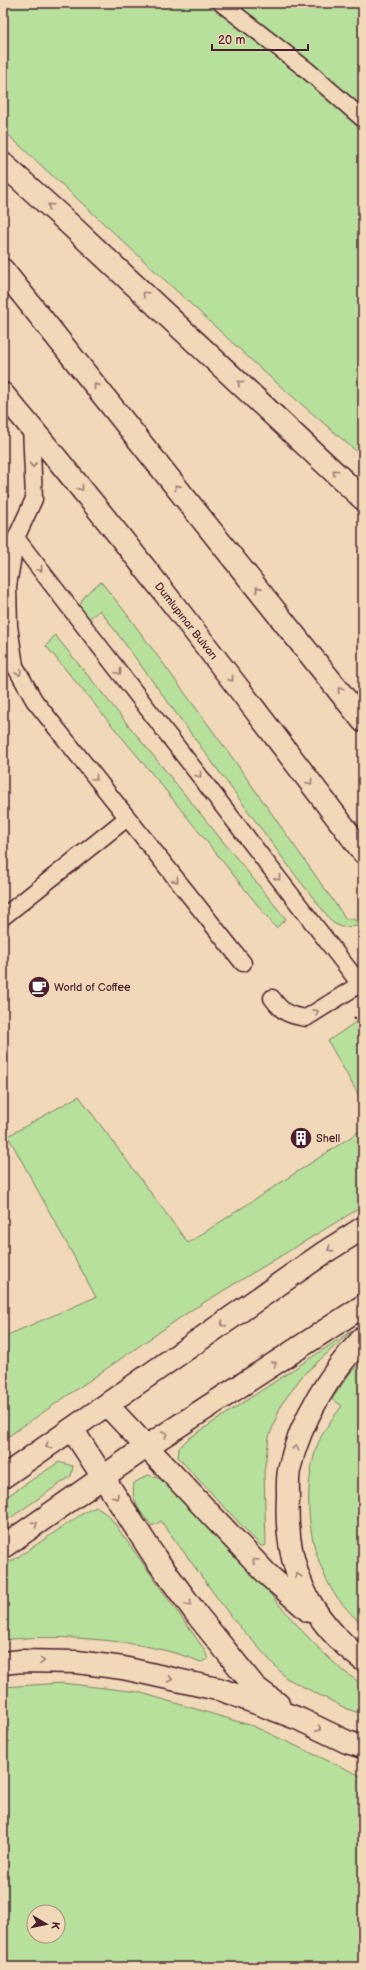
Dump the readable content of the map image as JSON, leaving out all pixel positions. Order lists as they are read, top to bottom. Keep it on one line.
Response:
{"streets":{"main road":["Dumlupınar Bulvarı"]},"places":{"cafe":["World of Coffee"],"building":["Shell"]},"scale_bar":"20 m","north":"right"}
